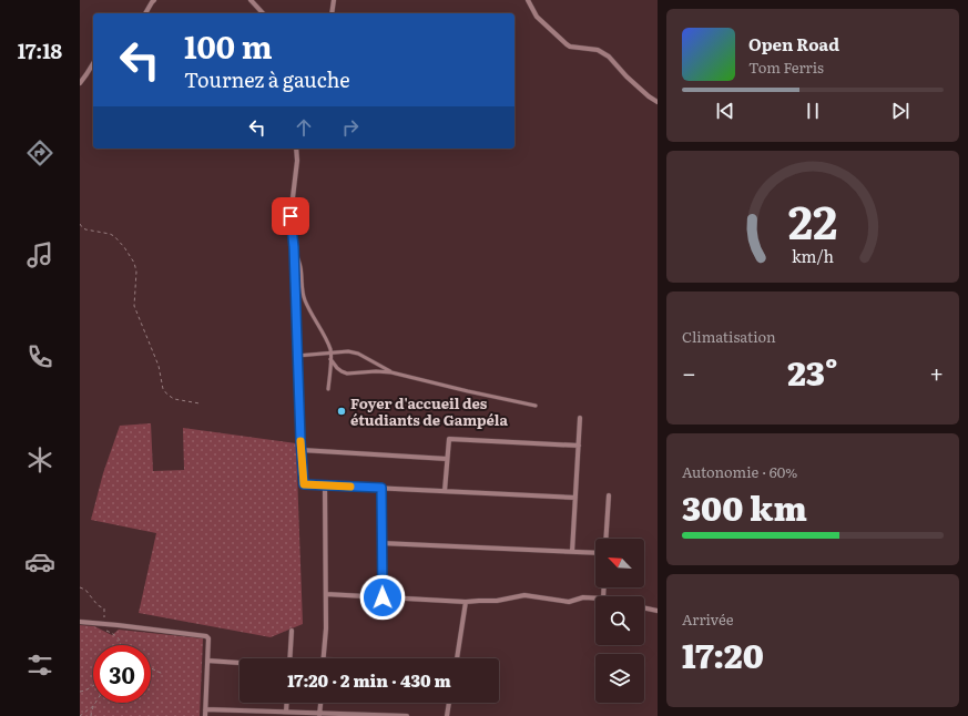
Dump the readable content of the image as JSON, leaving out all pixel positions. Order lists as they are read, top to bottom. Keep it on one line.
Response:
{"places":["Foyer d'accueil des étudiants de Gampéla"],"north":"top left","page":{"tabs":"17:18","turn":["100 m","Tournez à gauche"],"song":["Open Road","Tom Ferris"],"tile":["Climatisation",["Autonomie · 60%","300 km"],["Arrivée","17:20"]],"heat":["−","23°","+"],"limit":"30","trip":"17:20 · 2 min · 430 m","gauge":["22","km/h"]}}
